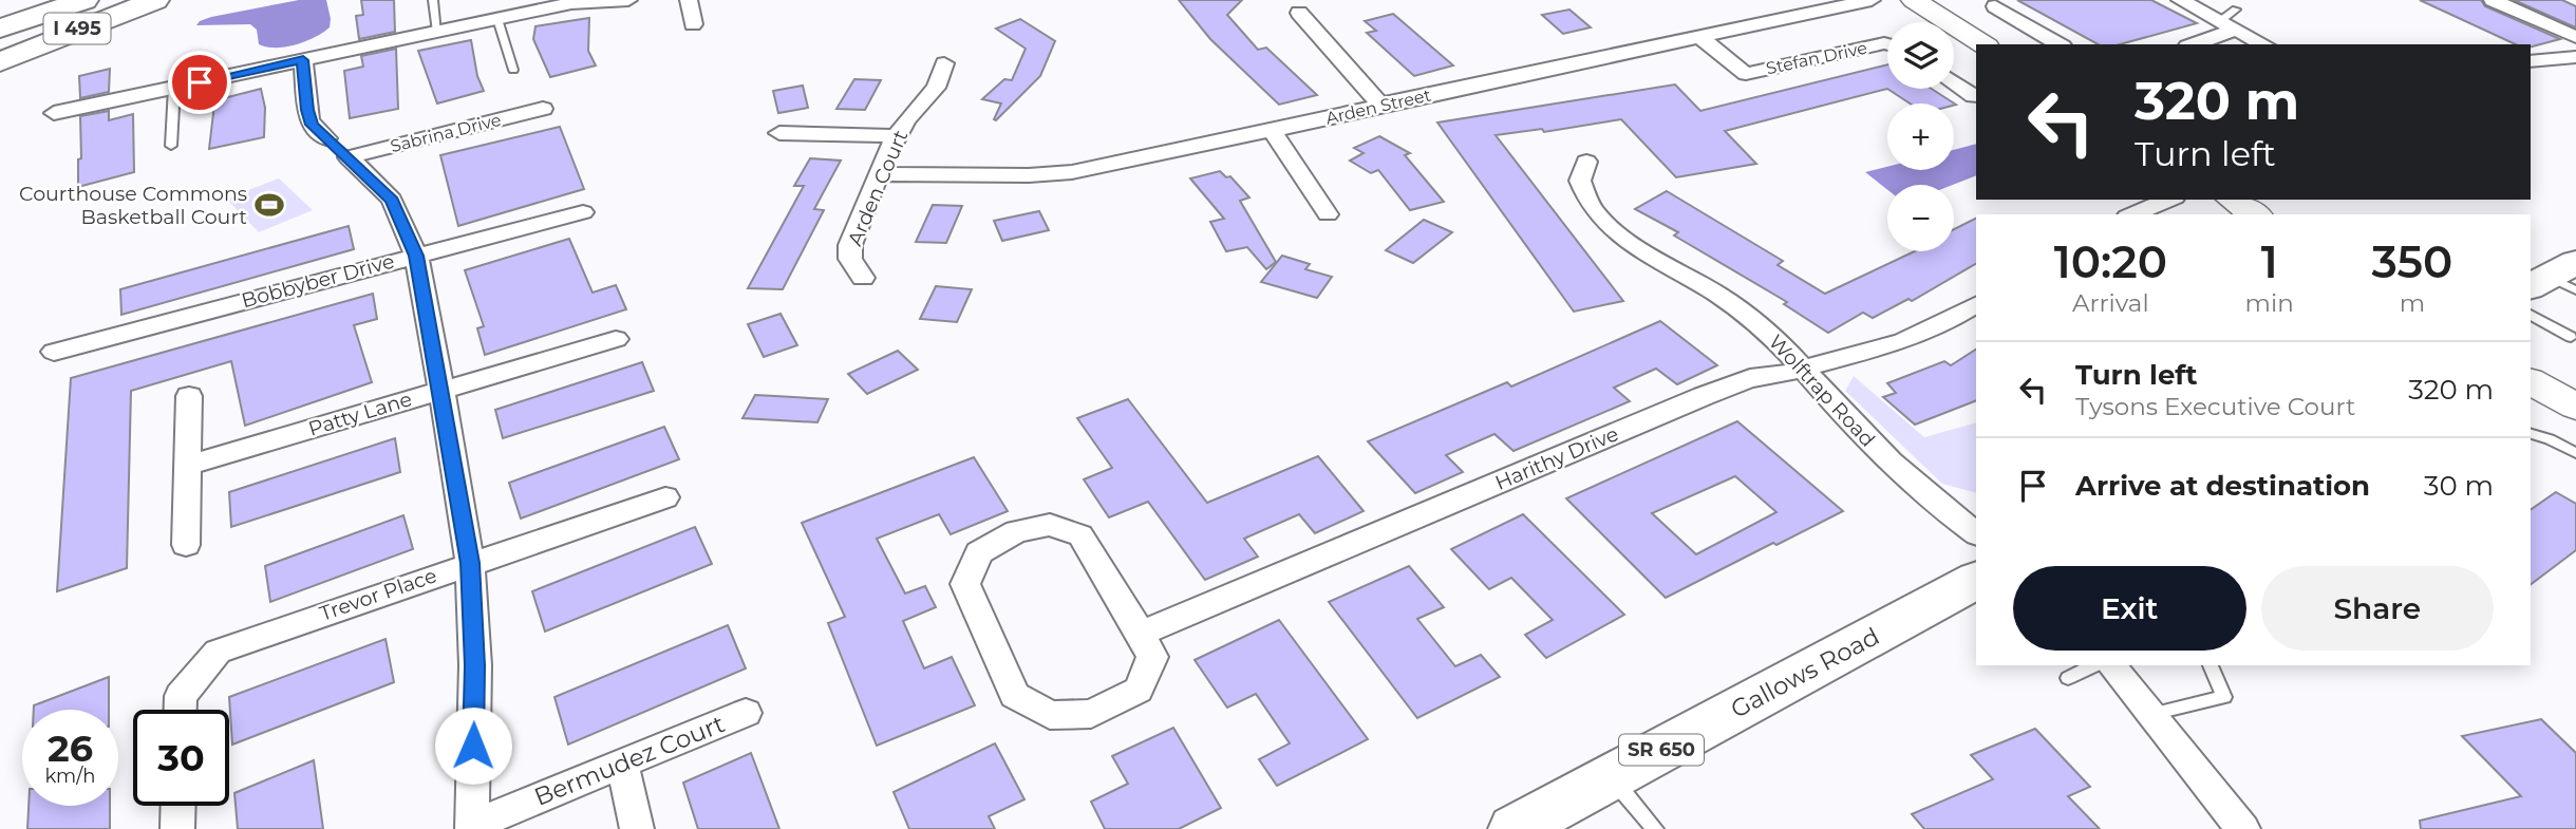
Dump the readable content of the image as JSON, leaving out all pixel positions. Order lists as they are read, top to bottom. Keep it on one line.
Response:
{"streets":{"main road":["I 495","Gallows Road","SR 650"],"street":["Stefan Drive","Arden Street","Sabrina Drive","Arden Court","Bobbyber Drive","Wolftrap Road","Patty Lane","Harithy Drive","Trevor Place","Bermudez Court"]},"crossings":[["Stefan Drive","Arden Street"],["Arden Street","Arden Court"],["Wolftrap Road","Harithy Drive"]],"places":{"sports":["Courthouse Commons Basketball Court"]},"page":{"map_buttons":["+","−"],"turn":["320 m","Turn left"],"eta":["10:20","Arrival","1","min","350","m"],"list":[{"name":"Turn left","note":"Tysons Executive Court","value":"320 m"},{"name":"Arrive at destination","value":"30 m"}],"buttons":["Exit","Share"],"speed":"26 km/h","limit":"30"}}
